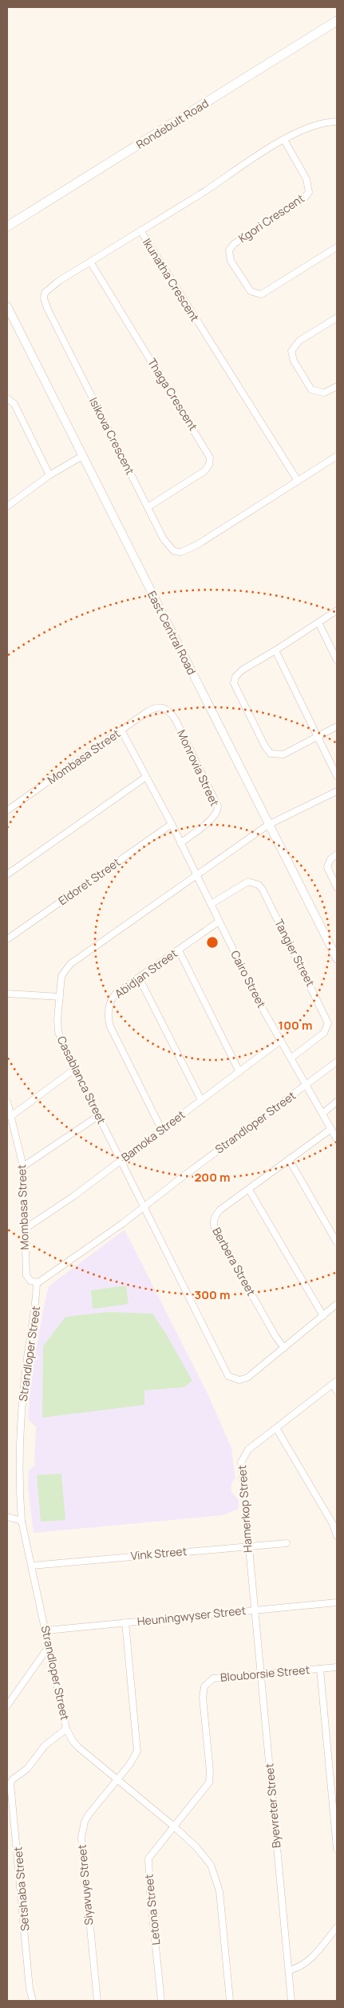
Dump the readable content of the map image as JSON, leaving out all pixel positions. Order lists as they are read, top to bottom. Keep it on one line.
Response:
{"streets":{"main road":["Rondebult Road"],"street":["Kgori Crescent","Ikunatha Crescent","Thaga Crescent","Isikova Crescent","East Central Road","Mombasa Street","Monrovia Street","Eldoret Street","Tangier Street","Abidjan Street","Cairo Street","Casablanca Street","Strandloper Street","Bamoka Street","Berbera Street","Hamerkop Street","Vink Street","Heuningwyser Street","Blouborsie Street","Byevreter Street","Siyavuye Street","Setshaba Street","Letona Street"]},"crossings":[["Kgori Crescent","Ikunatha Crescent"],["Ikunatha Crescent","Isikova Crescent"],["Thaga Crescent","Isikova Crescent"],["East Central Road","Casablanca Street"],["Mombasa Street","Monrovia Street"],["Mombasa Street","Cairo Street"],["Mombasa Street","Strandloper Street"],["Mombasa Street","Bamoka Street"],["Monrovia Street","Cairo Street"],["Eldoret Street","Cairo Street"],["Tangier Street","Cairo Street"],["Abidjan Street","Cairo Street"],["Abidjan Street","Bamoka Street"],["Cairo Street","Casablanca Street"],["Cairo Street","Strandloper Street"],["Cairo Street","Bamoka Street"],["Cairo Street","Berbera Street"],["Casablanca Street","Strandloper Street"],["Casablanca Street","Bamoka Street"],["Casablanca Street","Berbera Street"],["Strandloper Street","Vink Street"],["Strandloper Street","Heuningwyser Street"],["Strandloper Street","Blouborsie Street"],["Strandloper Street","Siyavuye Street"],["Strandloper Street","Setshaba Street"],["Strandloper Street","Letona Street"],["Hamerkop Street","Vink Street"],["Hamerkop Street","Heuningwyser Street"],["Hamerkop Street","Byevreter Street"],["Heuningwyser Street","Byevreter Street"],["Heuningwyser Street","Siyavuye Street"],["Blouborsie Street","Byevreter Street"],["Blouborsie Street","Letona Street"]],"rings":["100 m","200 m","300 m"]}
